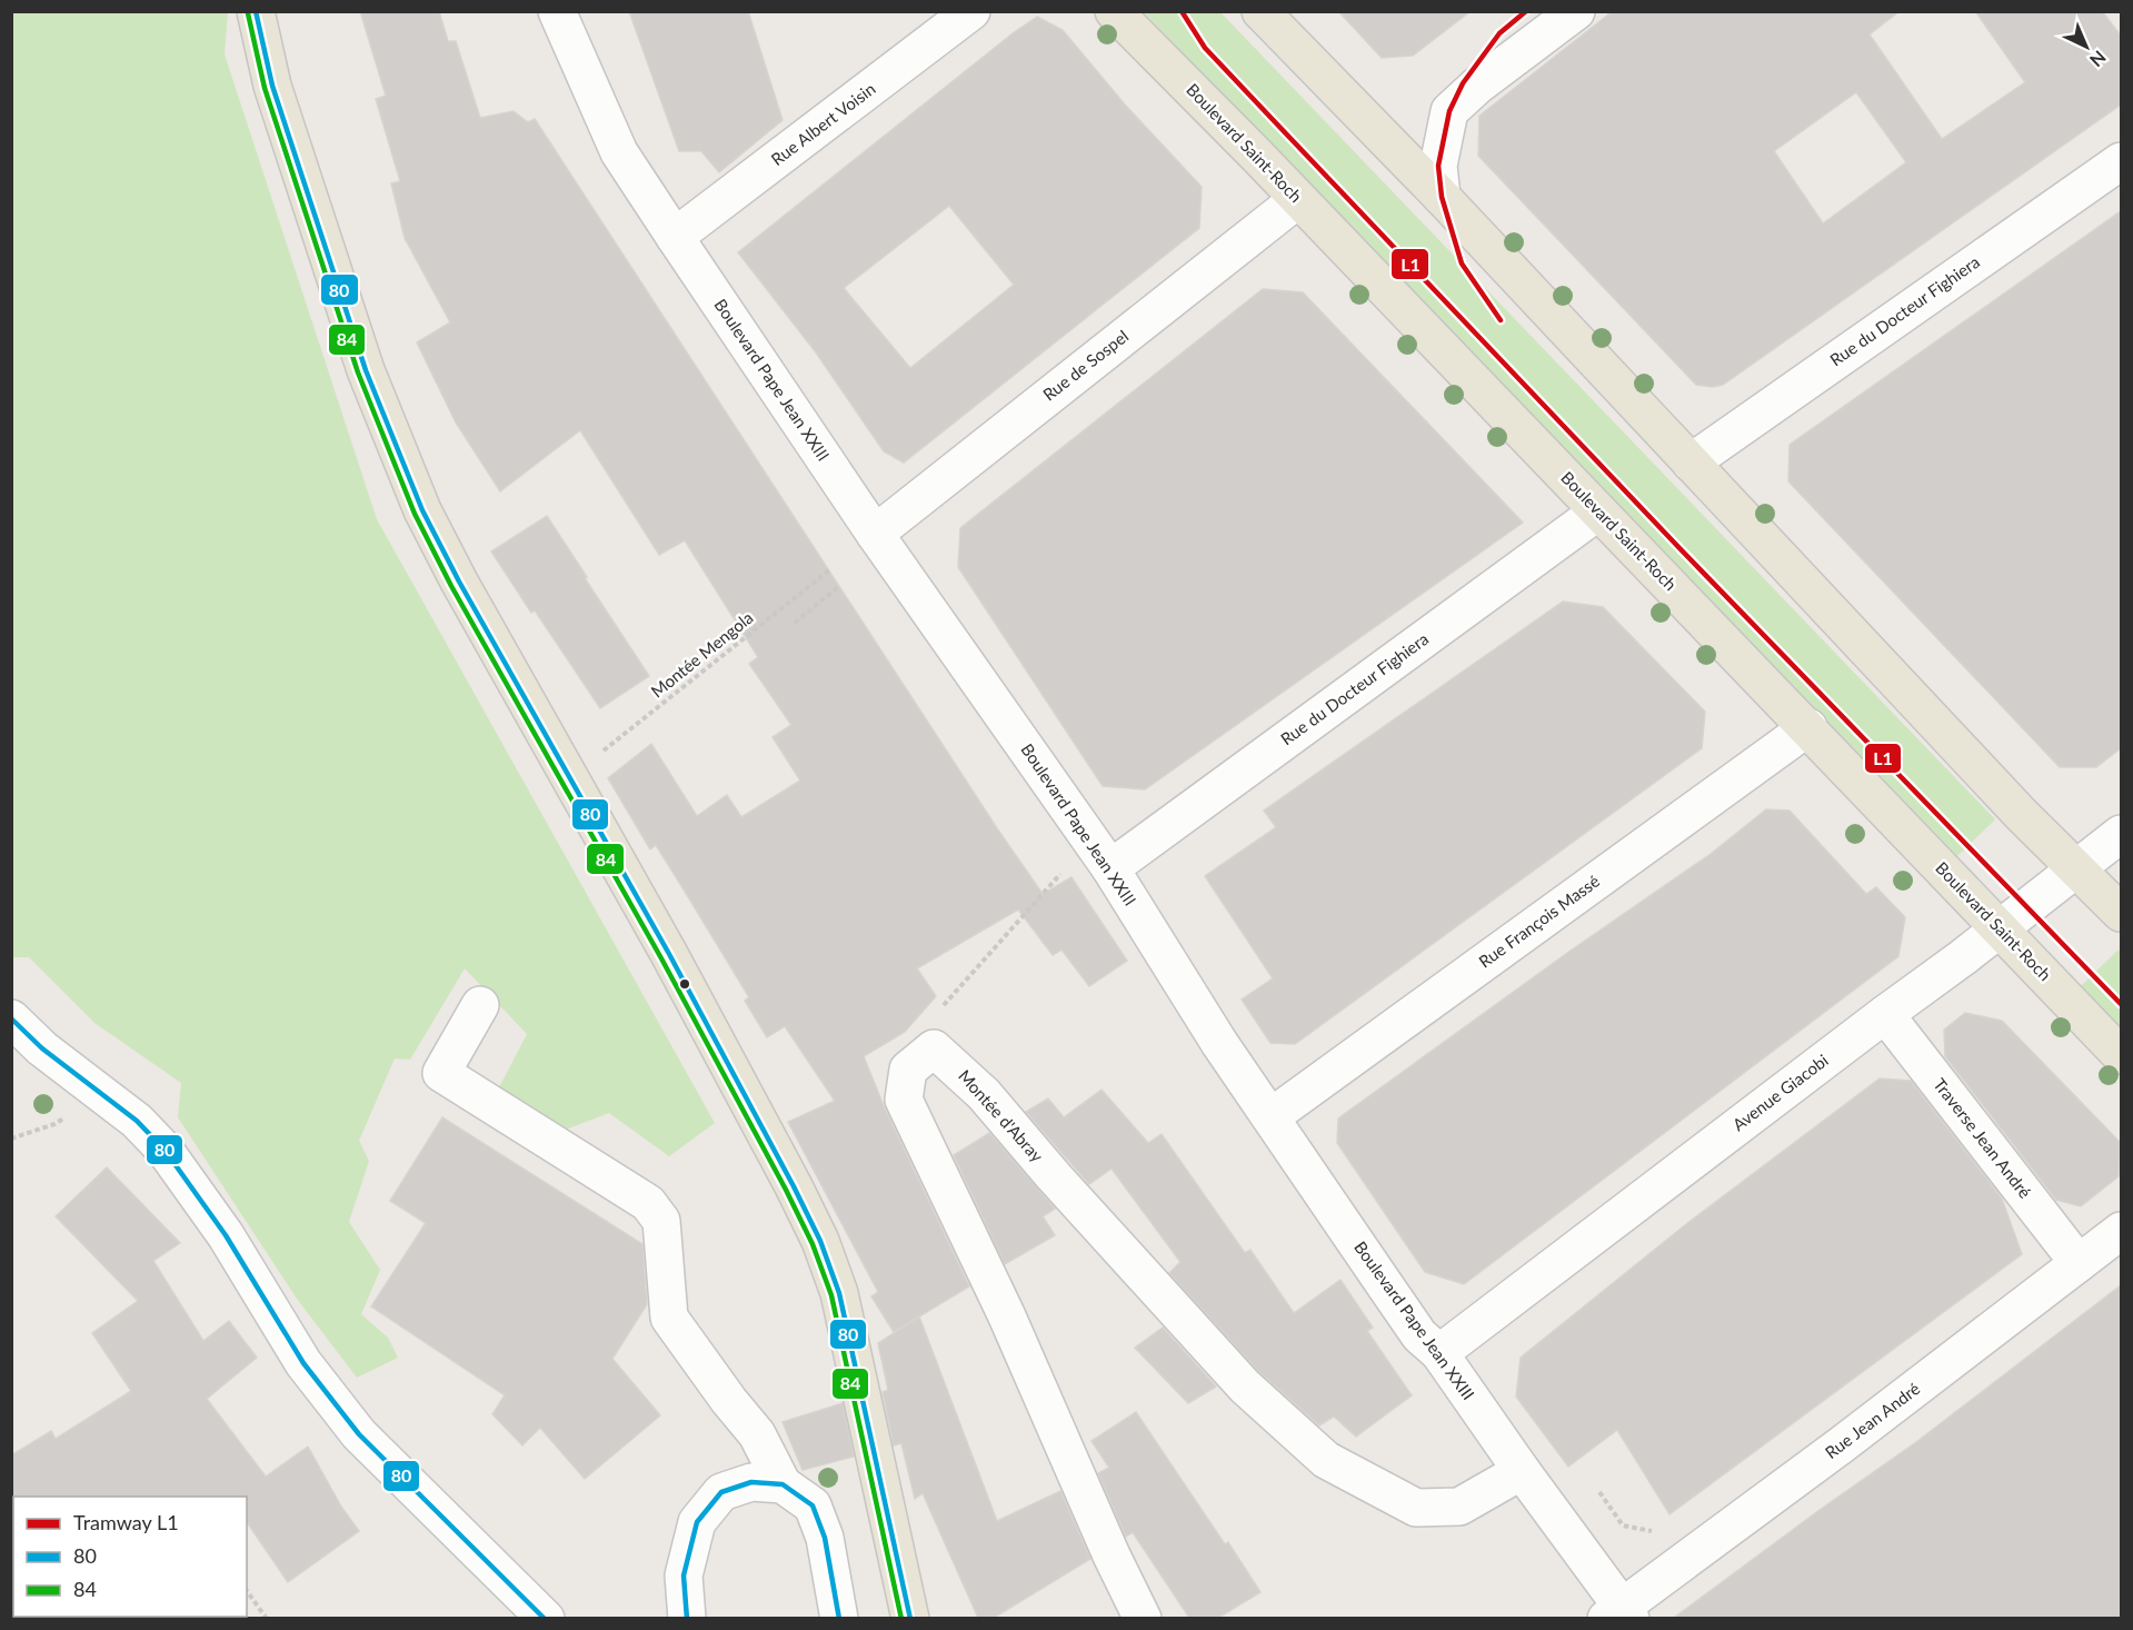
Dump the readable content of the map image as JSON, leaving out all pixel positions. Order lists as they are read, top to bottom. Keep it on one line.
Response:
{"streets":{"main road":["Boulevard Saint-Roch"],"street":["Rue Albert Voisin","Rue du Docteur Fighiera","Rue de Sospel","Boulevard Pape Jean XXIII","Rue François Massé","Avenue Giacobi","Montée d'Abray","Traverse Jean André","Rue Jean André"],"path":["Montée Mengola"]},"crossings":[["Rue Albert Voisin","Boulevard Pape Jean XXIII"],["Boulevard Saint-Roch","Rue du Docteur Fighiera"],["Boulevard Saint-Roch","Rue de Sospel"],["Boulevard Saint-Roch","Rue François Massé"],["Boulevard Saint-Roch","Avenue Giacobi"],["Rue du Docteur Fighiera","Boulevard Pape Jean XXIII"],["Rue de Sospel","Boulevard Pape Jean XXIII"],["Boulevard Pape Jean XXIII","Rue François Massé"],["Boulevard Pape Jean XXIII","Avenue Giacobi"],["Boulevard Pape Jean XXIII","Montée d'Abray"],["Boulevard Pape Jean XXIII","Rue Jean André"],["Avenue Giacobi","Traverse Jean André"],["Traverse Jean André","Rue Jean André"]],"lines":["tram line L1","transit line 80","transit line 84"],"legend":["Tramway L1","80","84"],"north":"bottom right"}
